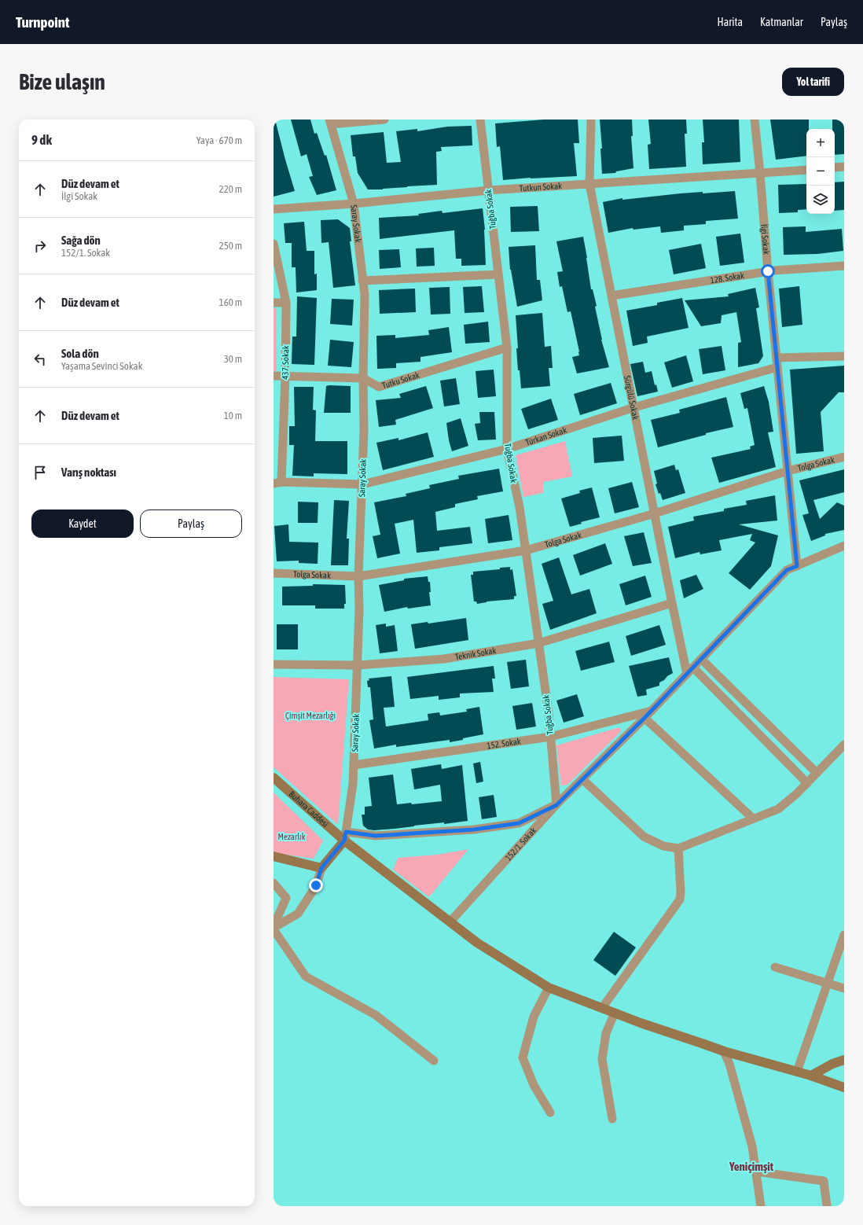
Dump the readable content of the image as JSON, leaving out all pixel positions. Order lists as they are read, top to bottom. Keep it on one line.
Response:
{"streets":{"street":["Tutkun Sokak","Tuğba Sokak","Saray Sokak","İlgi Sokak","128. Sokak","437. Sokak","Tutku Sokak","Sürgülü Sokak","Türkan Sokak","Tolga Sokak","Teknik Sokak","152. Sokak","Buhara Caddesi","152/1. Sokak"]},"crossings":[["Tutkun Sokak","Tuğba Sokak"],["Tutkun Sokak","Saray Sokak"],["Tutkun Sokak","İlgi Sokak"],["Tutkun Sokak","Sürgülü Sokak"],["Tuğba Sokak","Tutku Sokak"],["Tuğba Sokak","Türkan Sokak"],["Tuğba Sokak","Tolga Sokak"],["Tuğba Sokak","Teknik Sokak"],["Tuğba Sokak","152. Sokak"],["Tuğba Sokak","152/1. Sokak"],["Saray Sokak","Tutku Sokak"],["Saray Sokak","Türkan Sokak"],["Saray Sokak","Tolga Sokak"],["Saray Sokak","Teknik Sokak"],["Saray Sokak","152. Sokak"],["Saray Sokak","Buhara Caddesi"],["İlgi Sokak","128. Sokak"],["İlgi Sokak","Türkan Sokak"],["İlgi Sokak","Tolga Sokak"],["İlgi Sokak","152/1. Sokak"],["128. Sokak","Sürgülü Sokak"],["437. Sokak","Tutku Sokak"],["437. Sokak","Türkan Sokak"],["Sürgülü Sokak","Türkan Sokak"],["Sürgülü Sokak","Tolga Sokak"],["Sürgülü Sokak","Teknik Sokak"],["Sürgülü Sokak","152/1. Sokak"],["152. Sokak","152/1. Sokak"],["Buhara Caddesi","152/1. Sokak"]],"districts":["Yeniçimşit"],"parks":["Çimşit Mezarlığı","Mezarlık"],"page":{"header":"Turnpoint","nav":["Harita","Katmanlar","Paylaş"],"buttons":["Yol tarifi",["Kaydet","Paylaş"]],"title":"Bize ulaşın","heading":["9 dk","Yaya · 670 m"],"map_buttons":["+","−"],"list":[["Düz devam et","İlgi Sokak","220 m"],["Sağa dön","152/1. Sokak","250 m"],["Düz devam et","160 m"],["Sola dön","Yaşama Sevinci Sokak","30 m"],["Düz devam et","10 m"],"Varış noktası"]}}
